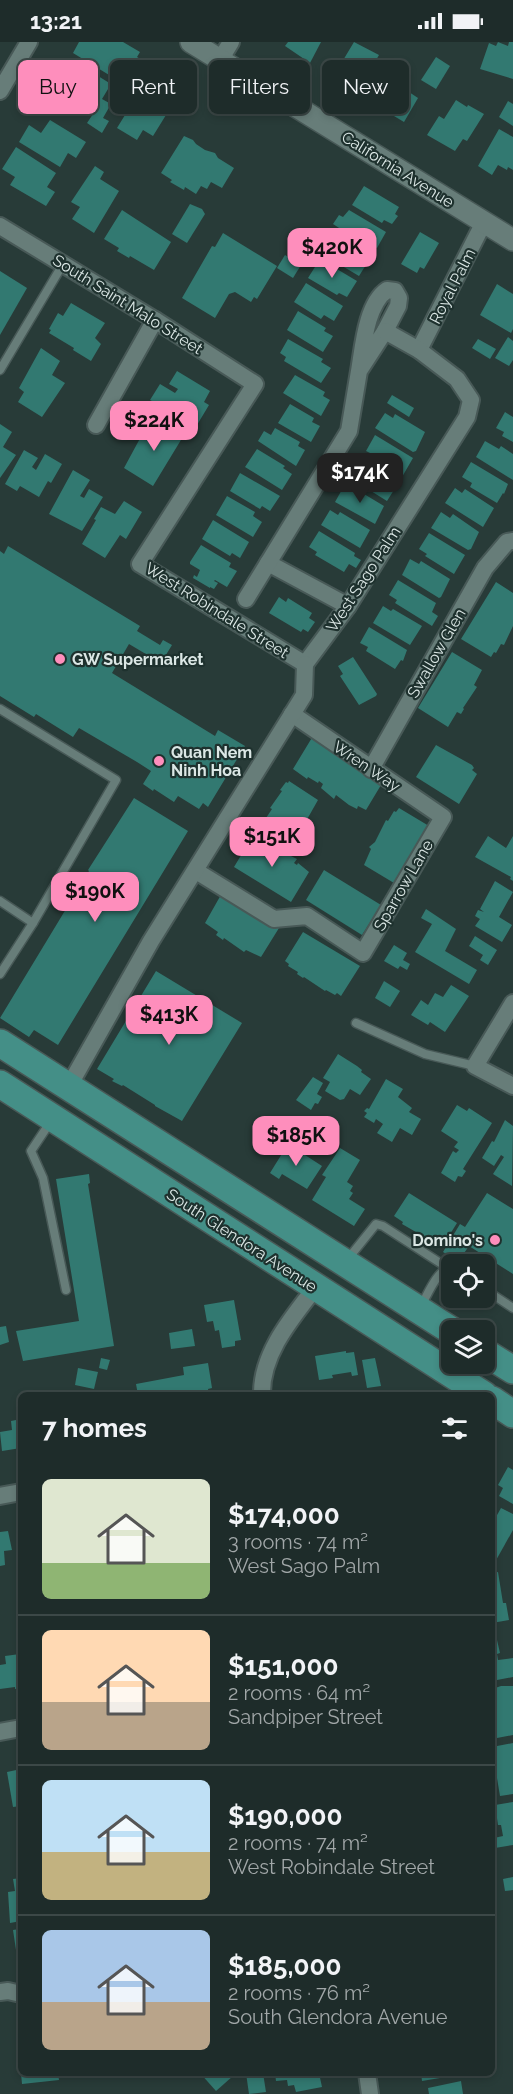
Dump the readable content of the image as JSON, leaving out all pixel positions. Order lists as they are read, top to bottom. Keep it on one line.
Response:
{"streets":{"main road":["South Glendora Avenue"],"street":["California Avenue","Royal Palm","South Saint Malo Street","West Sago Palm","West Robindale Street","Swallow Glen","Wren Way","Sparrow Lane"]},"crossings":[["California Avenue","Royal Palm"],["Royal Palm","West Sago Palm"],["South Saint Malo Street","West Robindale Street"],["West Sago Palm","West Robindale Street"],["West Robindale Street","Wren Way"],["West Robindale Street","Sparrow Lane"],["Swallow Glen","Wren Way"],["Wren Way","Sparrow Lane"]],"places":["GW Supermarket","Quan Nem Ninh Hoa","Domino's"],"page":{"status":"13:21","chip":["Buy","Rent","Filters","New"],"price":["$420K","$224K","$174K","$151K","$190K","$413K","$185K"],"heading":"7 homes","list":[{"name":"$174,000","note":"3 rooms · 74 m² · West Sago Palm"},{"name":"$151,000","note":"2 rooms · 64 m² · Sandpiper Street"},{"name":"$190,000","note":"2 rooms · 74 m² · West Robindale Street"},{"name":"$185,000","note":"2 rooms · 76 m² · South Glendora Avenue"}]}}
